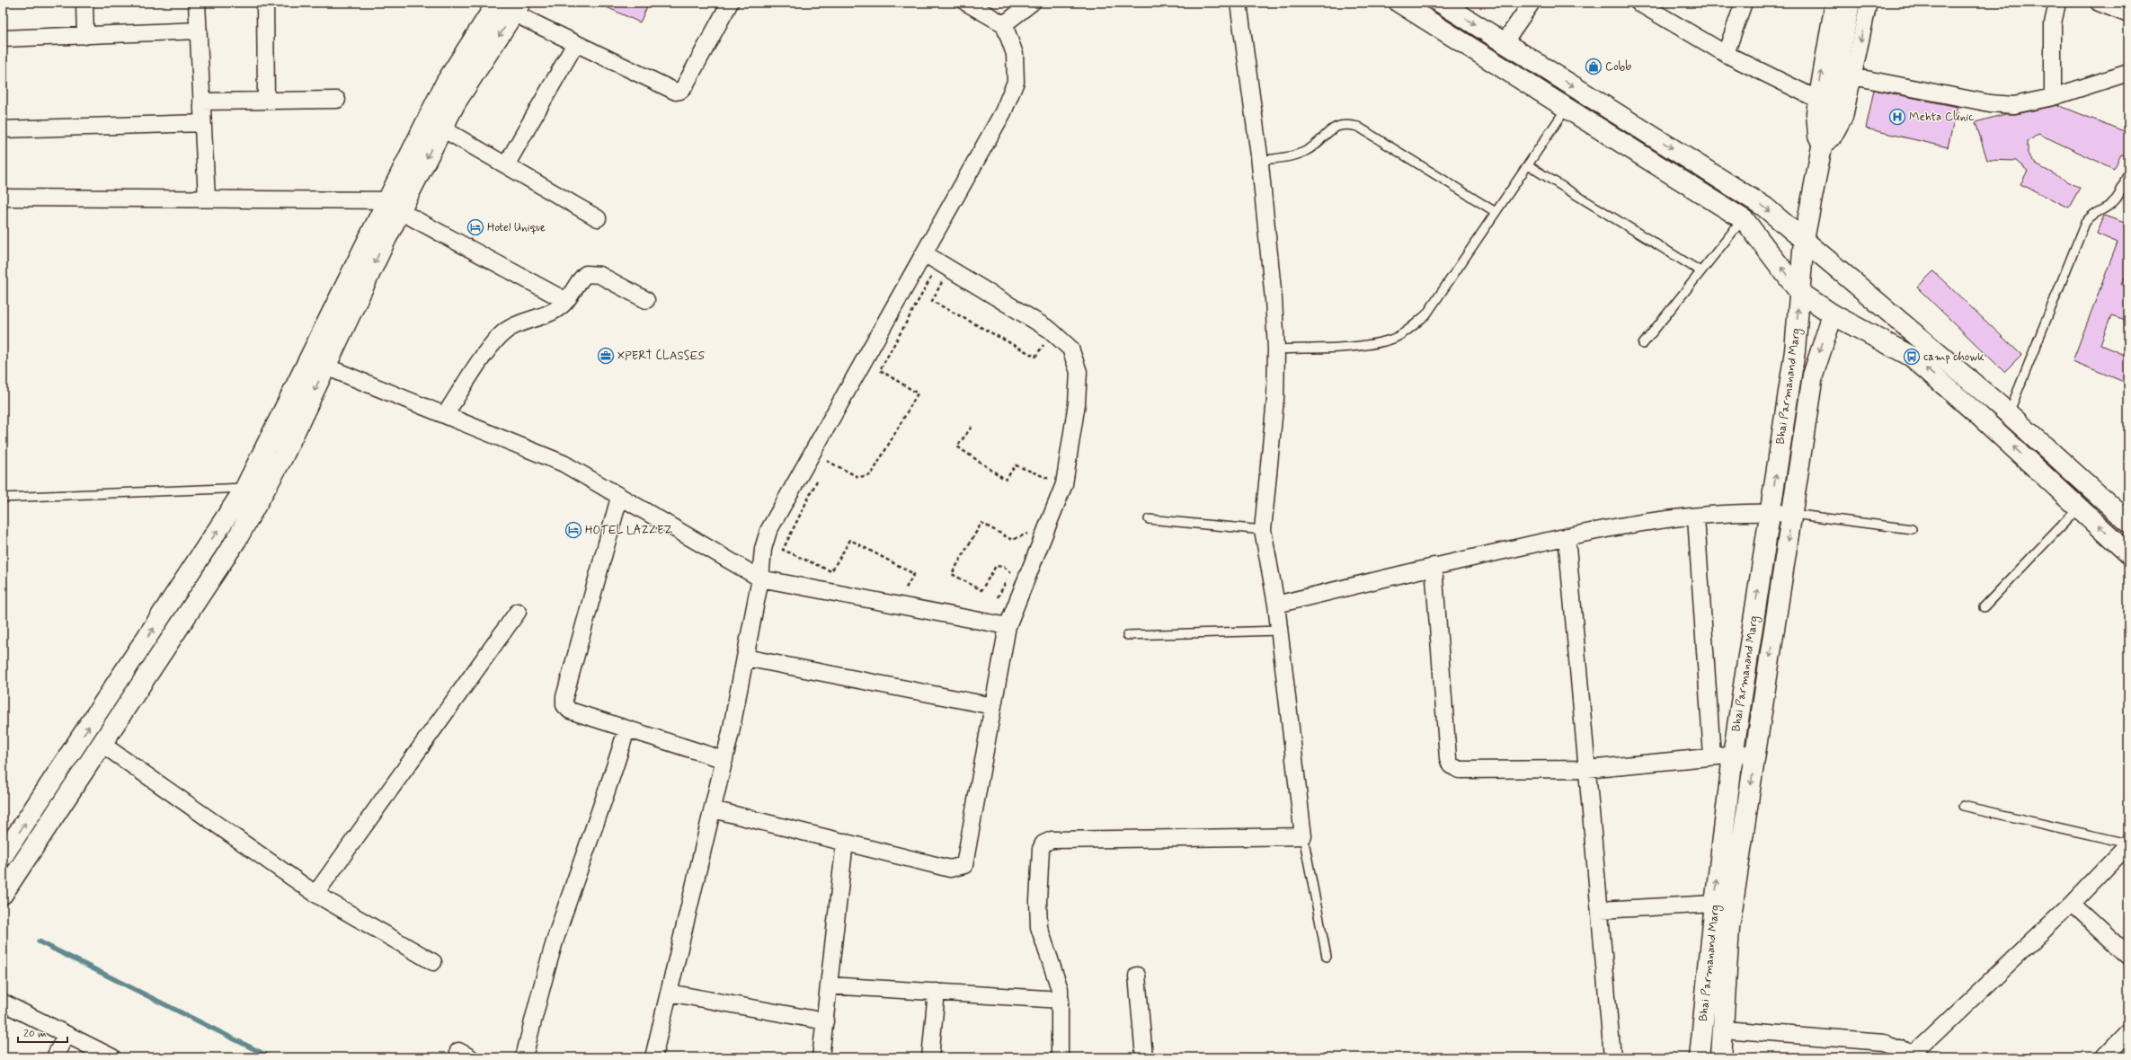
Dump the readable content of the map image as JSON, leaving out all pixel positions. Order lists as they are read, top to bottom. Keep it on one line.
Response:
{"streets":{"main road":["Bhai Parmanand Marg"]},"places":{"shop":["Cobb"],"hospital":["Mehta Clinic"],"hotel":["Hotel Unique","HOTEL LAZZEZ"],"office":["XPERT CLASSES"],"bus stop":["camp chowk"]},"scale_bar":"20 m"}
